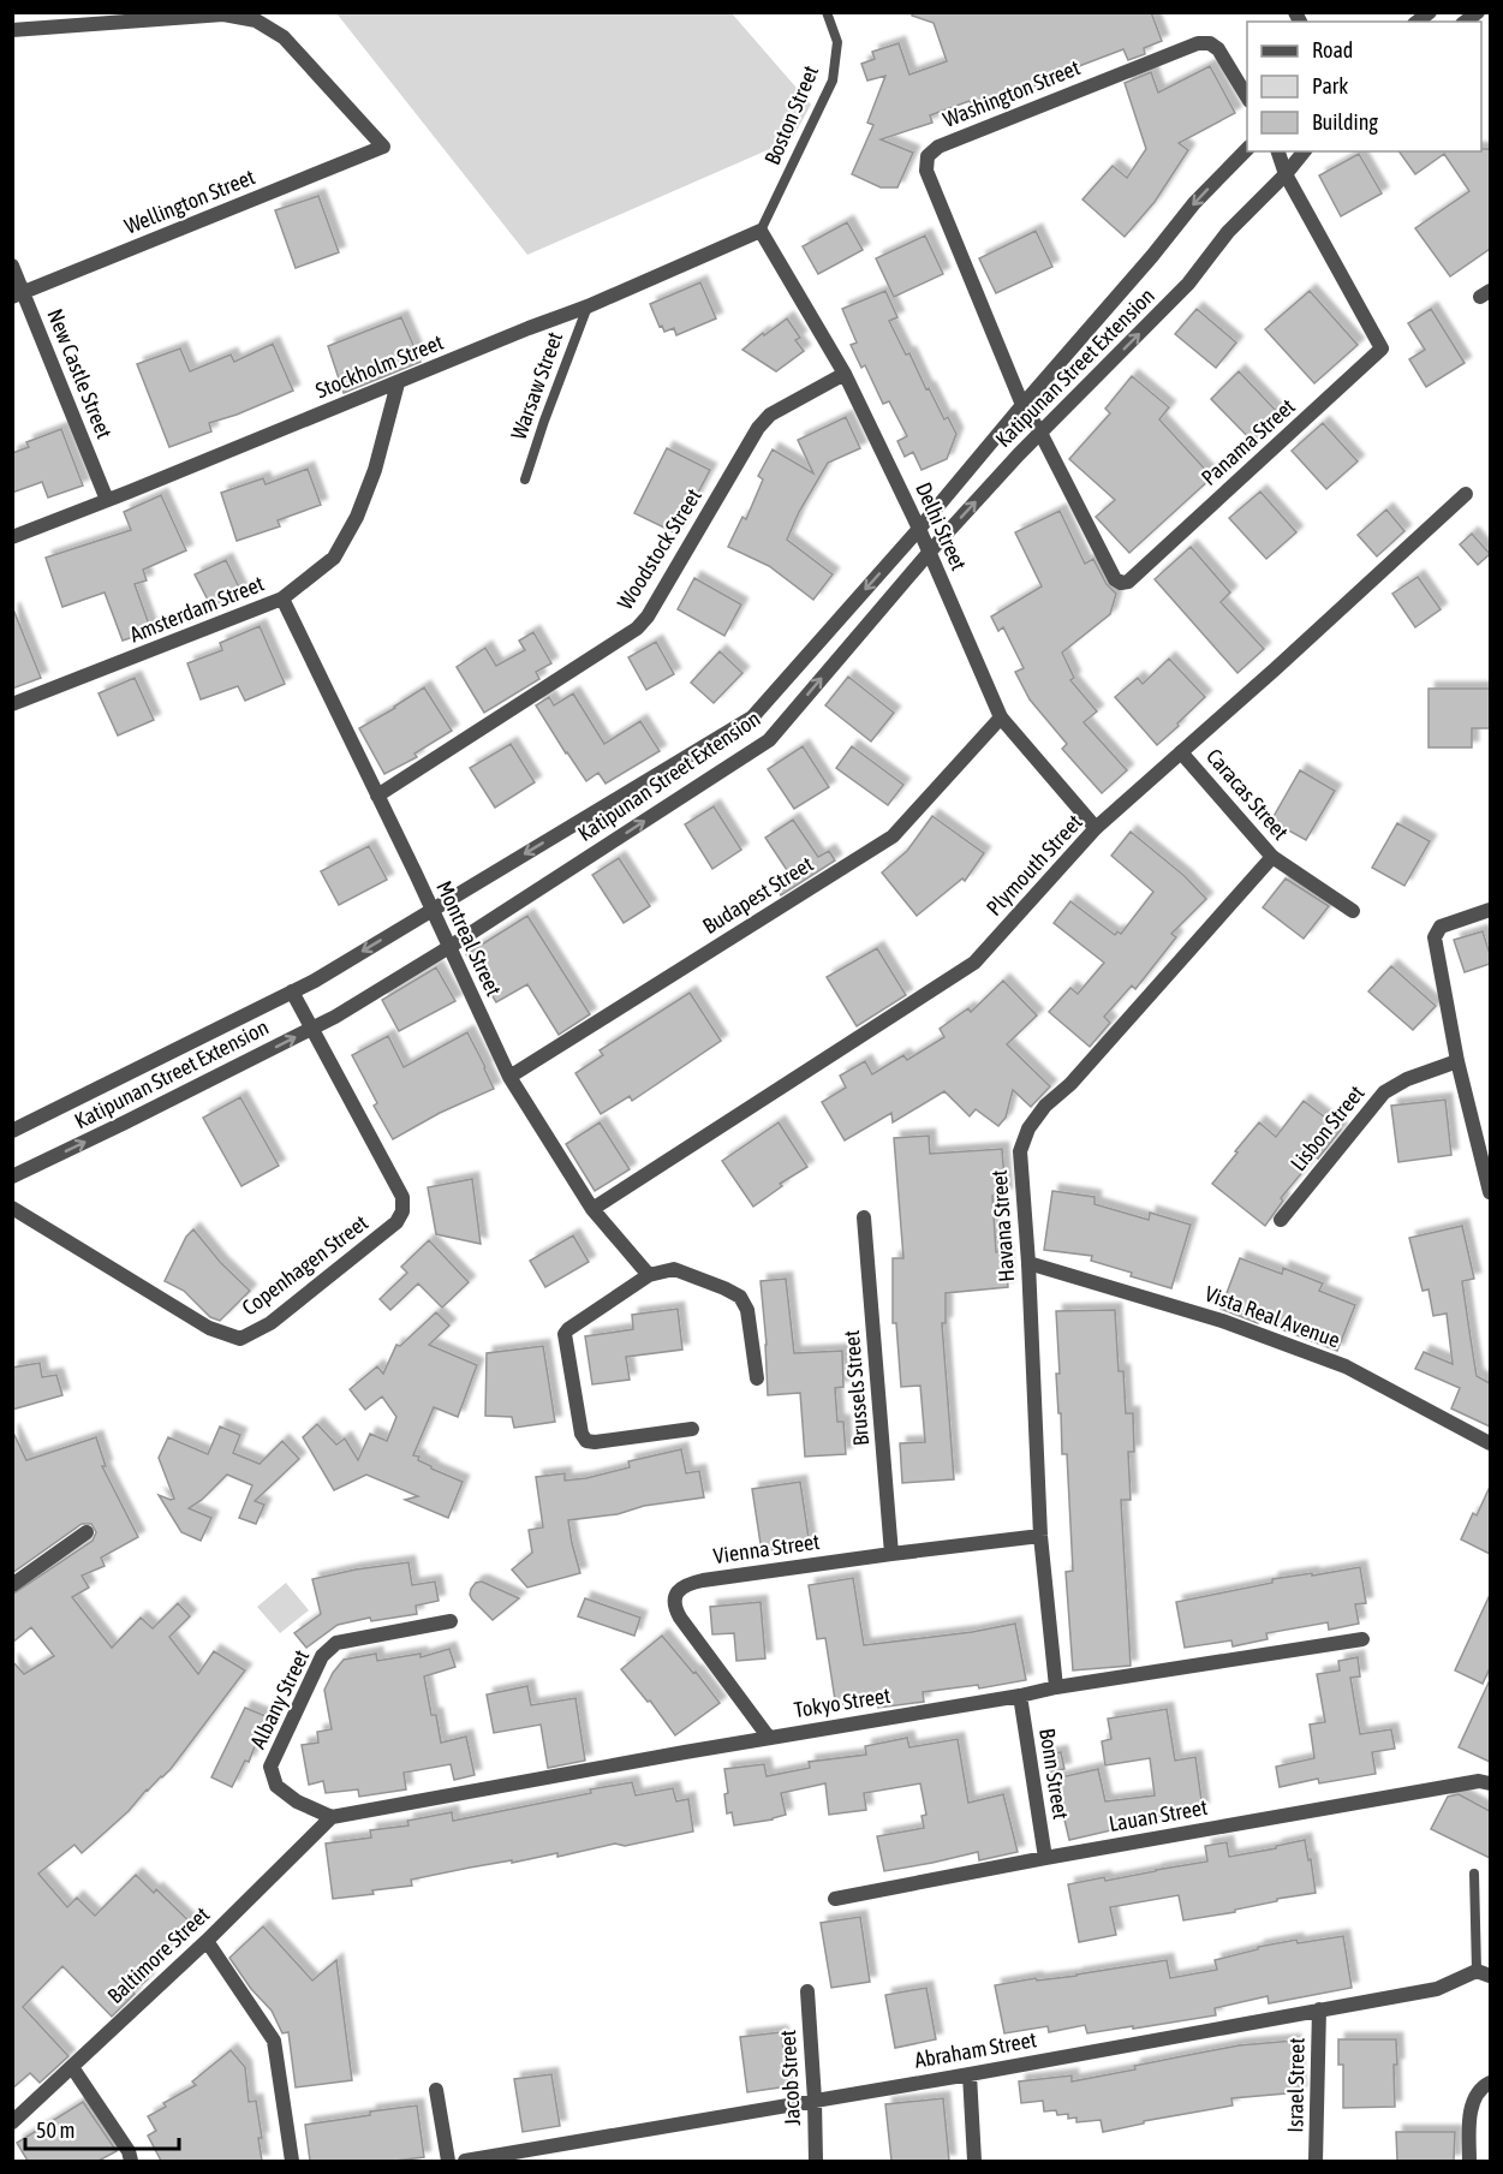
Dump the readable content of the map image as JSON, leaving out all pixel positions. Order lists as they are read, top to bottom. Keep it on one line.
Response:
{"streets":{"street":["Washington Street","Wellington Street","Stockholm Street","Katipunan Street Extension","New Castle Street","Panama Street","Delhi Street","Woodstock Street","Amsterdam Street","Caracas Street","Plymouth Street","Budapest Street","Montreal Street","Lisbon Street","Havana Street","Copenhagen Street","Vista Real Avenue","Brussels Street","Vienna Street","Albany Street","Tokyo Street","Bonn Street","Lauan Street","Baltimore Street","Abraham Street","Jacob Street","Israel Street"],"lane":["Boston Street","Warsaw Street"]},"crossings":[["Washington Street","Katipunan Street Extension"],["Washington Street","Panama Street"],["Boston Street","Stockholm Street"],["Boston Street","Delhi Street"],["Wellington Street","New Castle Street"],["Stockholm Street","New Castle Street"],["Stockholm Street","Warsaw Street"],["Stockholm Street","Delhi Street"],["Stockholm Street","Amsterdam Street"],["Katipunan Street Extension","Panama Street"],["Katipunan Street Extension","Delhi Street"],["Katipunan Street Extension","Montreal Street"],["Katipunan Street Extension","Copenhagen Street"],["Delhi Street","Woodstock Street"],["Delhi Street","Plymouth Street"],["Delhi Street","Budapest Street"],["Woodstock Street","Montreal Street"],["Amsterdam Street","Montreal Street"],["Caracas Street","Plymouth Street"],["Caracas Street","Havana Street"],["Plymouth Street","Montreal Street"],["Budapest Street","Montreal Street"],["Havana Street","Vista Real Avenue"],["Havana Street","Vienna Street"],["Havana Street","Tokyo Street"],["Brussels Street","Vienna Street"],["Vienna Street","Tokyo Street"],["Albany Street","Tokyo Street"],["Albany Street","Baltimore Street"],["Tokyo Street","Bonn Street"],["Tokyo Street","Baltimore Street"],["Bonn Street","Lauan Street"],["Abraham Street","Jacob Street"],["Abraham Street","Israel Street"]],"legend":["Road","Park","Building"],"scale_bar":"50 m"}
